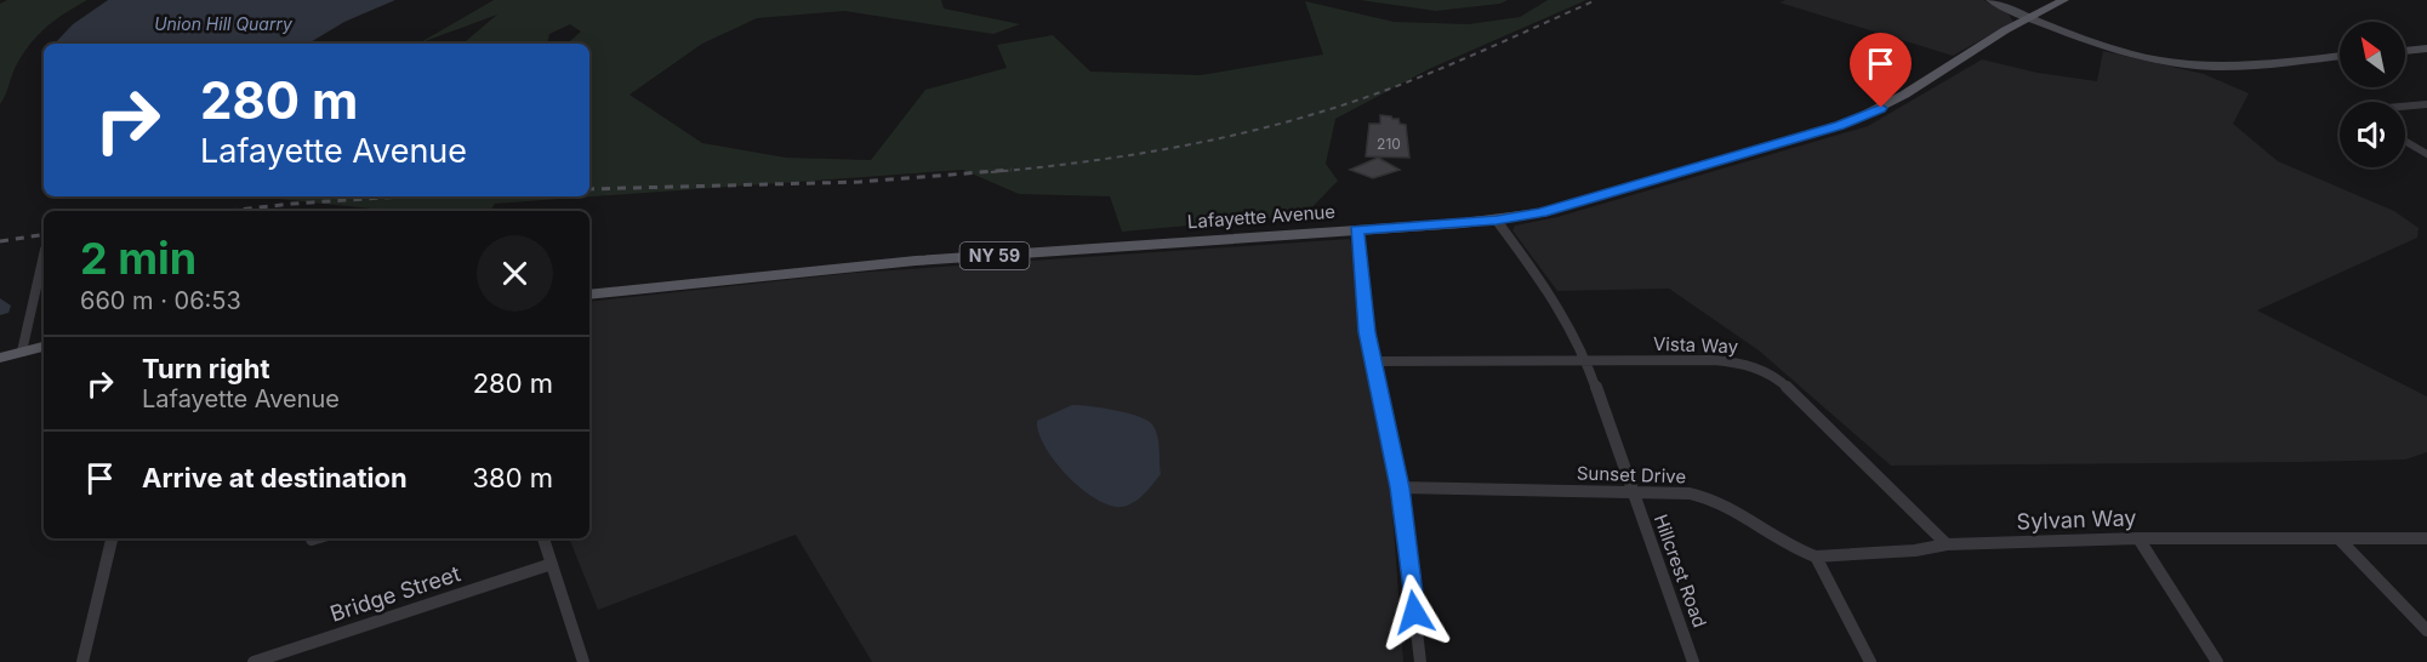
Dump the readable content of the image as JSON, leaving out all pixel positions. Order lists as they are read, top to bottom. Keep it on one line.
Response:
{"streets":{"main road":["Lafayette Avenue","NY 59"],"street":["Vista Way","Sunset Drive","Sylvan Way","Hillcrest Road","Bridge Street"]},"crossings":[["Lafayette Avenue","NY 59"],["Lafayette Avenue","Hillcrest Road"],["Vista Way","Sylvan Way"],["Vista Way","Hillcrest Road"],["Sunset Drive","Sylvan Way"],["Sunset Drive","Hillcrest Road"]],"water":["Union Hill Quarry"],"house_numbers":["210"],"north":"top left","page":{"turn":["280 m","Lafayette Avenue"],"heading":["2 min","660 m · 06:53"],"list":[{"name":"Turn right","note":"Lafayette Avenue","value":"280 m"},{"name":"Arrive at destination","value":"380 m"}]}}
